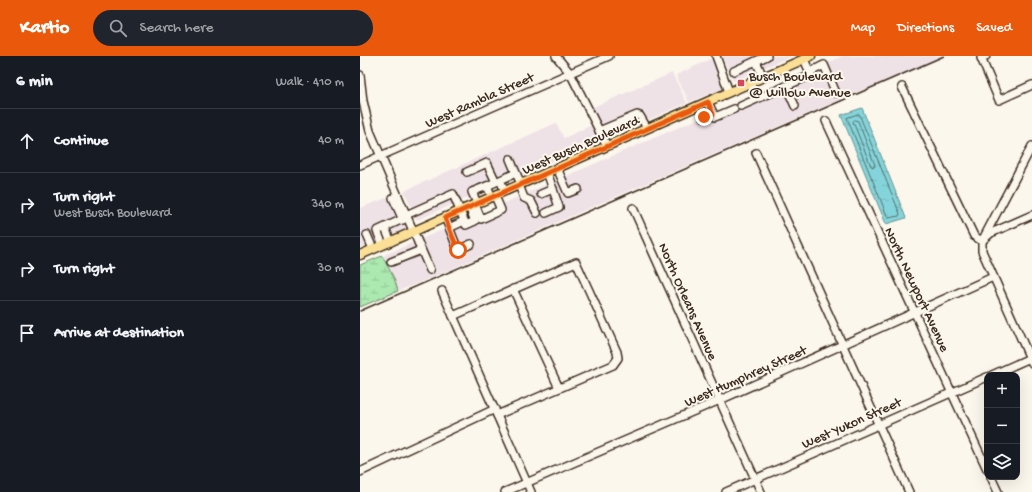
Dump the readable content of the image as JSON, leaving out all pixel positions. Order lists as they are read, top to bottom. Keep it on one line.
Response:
{"streets":{"main road":["West Busch Boulevard"],"street":["West Rambla Street","North Newport Avenue","North Orleans Avenue","West Humphrey Street","West Yukon Street"]},"crossings":[["North Newport Avenue","West Humphrey Street"],["North Newport Avenue","West Yukon Street"],["North Orleans Avenue","West Humphrey Street"],["North Orleans Avenue","West Yukon Street"]],"places":{"transit":["Busch Boulevard @ Willow Avenue"]},"page":{"header":"Kartio","search":"Search here","nav":["Map","Directions","Saved"],"heading":["6 min","Walk · 410 m"],"list":[["Continue","40 m"],["Turn right","West Busch Boulevard","340 m"],["Turn right","30 m"],"Arrive at destination"],"map_buttons":["+","−"]}}
